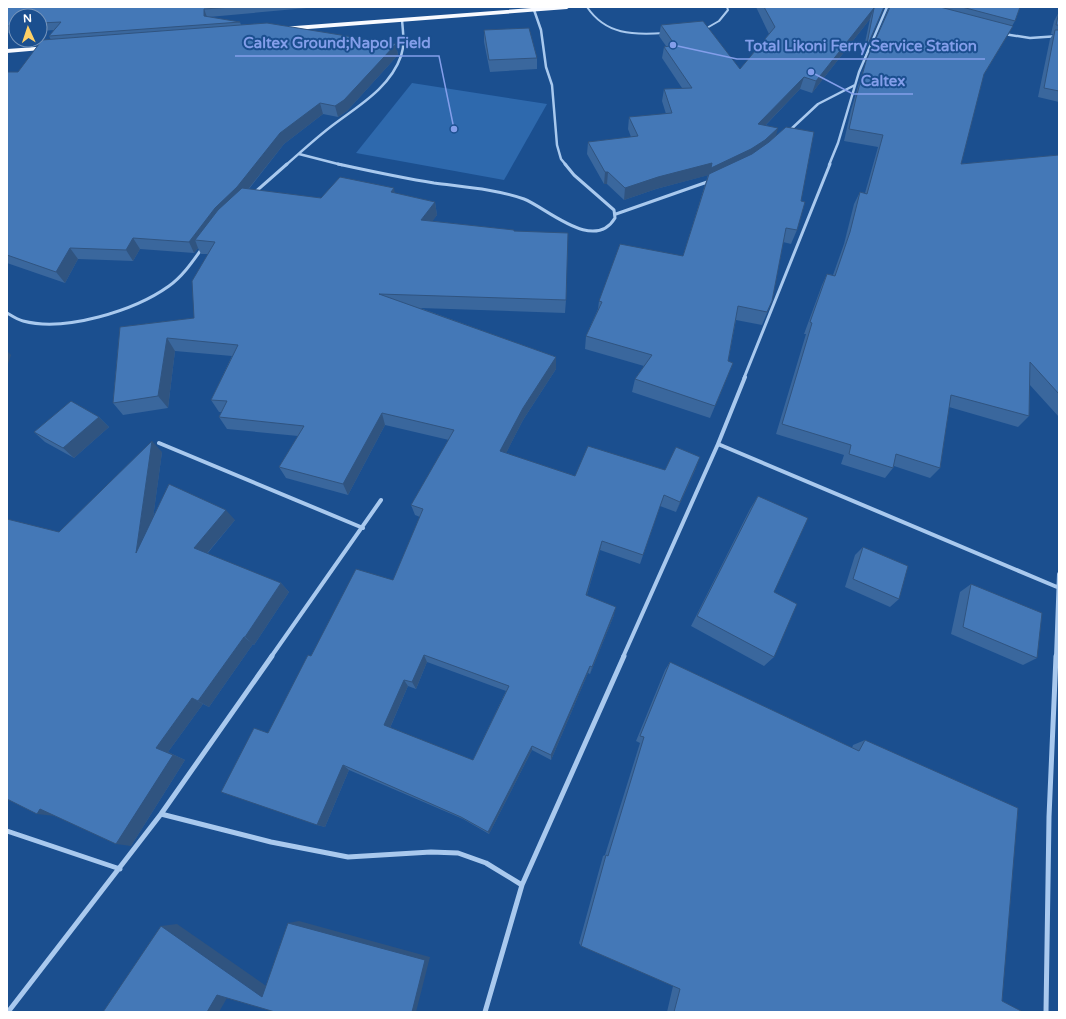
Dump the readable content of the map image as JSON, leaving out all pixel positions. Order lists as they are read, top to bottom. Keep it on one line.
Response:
{"places":["Total Likoni Ferry Service Station","Caltex","Caltex Ground;Napol Field"],"north":"top"}
